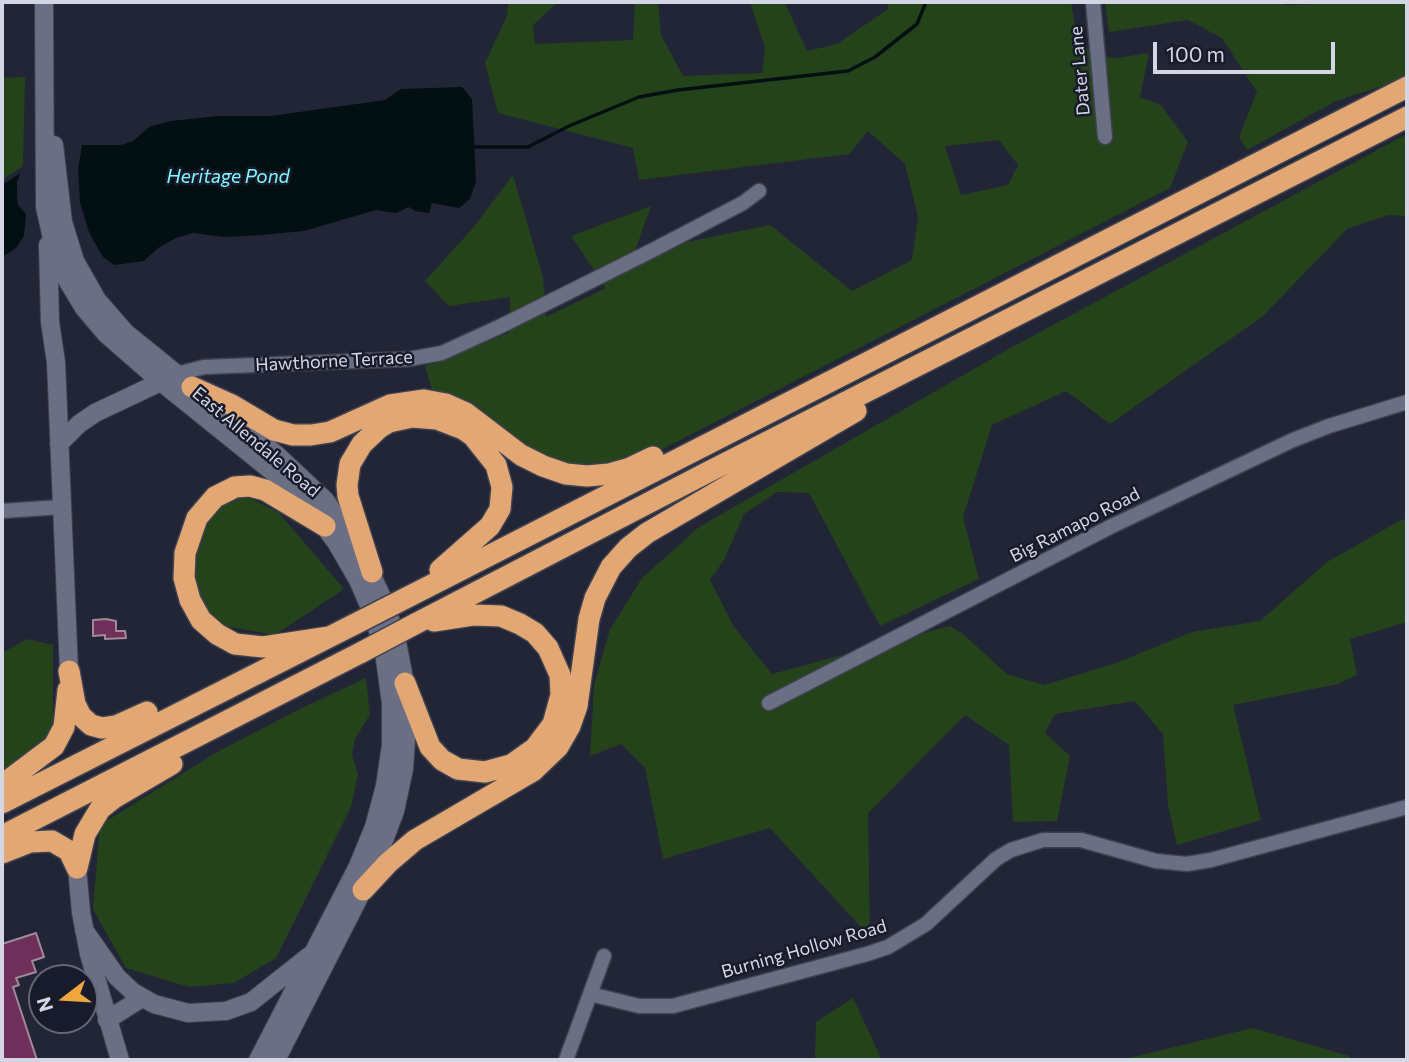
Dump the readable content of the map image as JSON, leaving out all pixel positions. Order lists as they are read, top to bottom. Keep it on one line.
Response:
{"streets":{"main road":["Hawthorne Terrace","East Allendale Road"],"street":["Dater Lane","Big Ramapo Road","Burning Hollow Road"]},"crossings":[["Hawthorne Terrace","East Allendale Road"]],"water":["Heritage Pond"],"scale_bar":"100 m","north":"left"}
